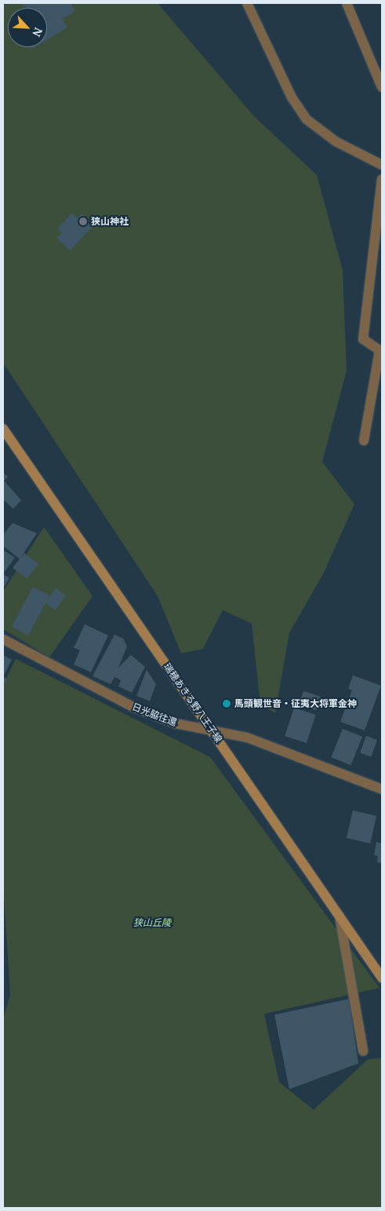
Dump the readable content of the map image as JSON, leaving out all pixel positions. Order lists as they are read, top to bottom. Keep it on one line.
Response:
{"streets":{"main road":["瑞穂あきる野八王子線"],"street":["日光脇往還"]},"crossings":[["瑞穂あきる野八王子線","日光脇往還"]],"parks":["狭山丘陵"],"places":["狭山神社","馬頭観世音・征夷大将軍金神"],"north":"bottom right"}
